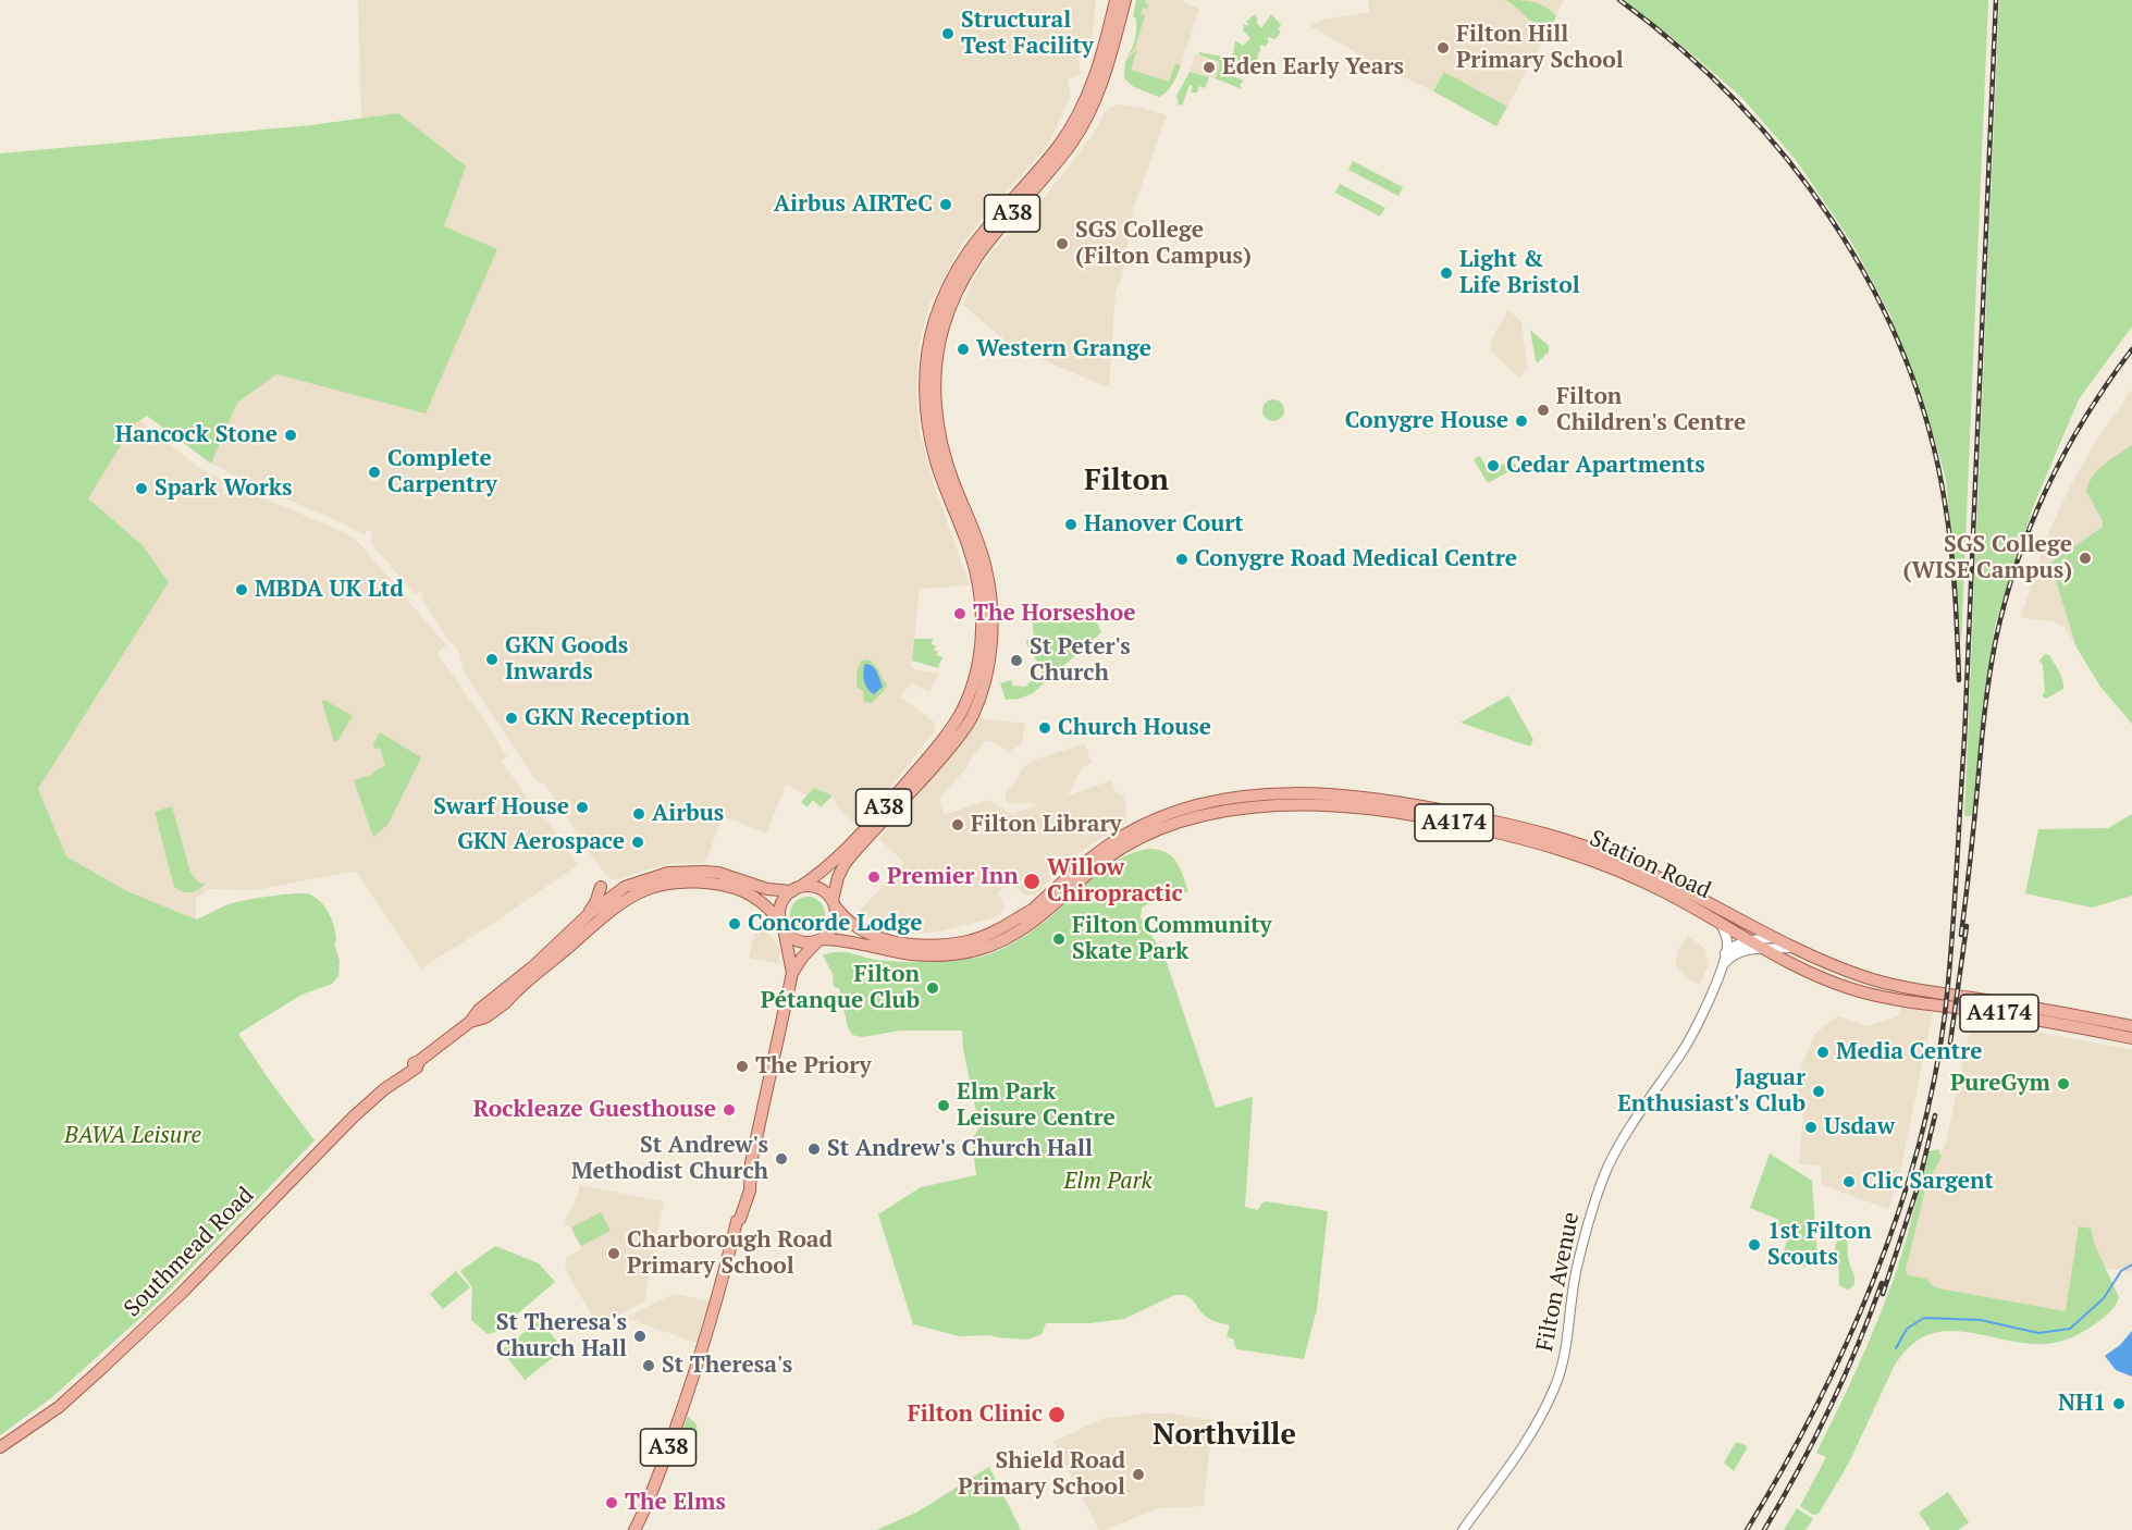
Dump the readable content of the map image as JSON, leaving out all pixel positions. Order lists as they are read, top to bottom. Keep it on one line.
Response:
{"streets":{"main road":["A38","A4174","Station Road","Southmead Road"],"street":["Filton Avenue"]},"crossings":[["A38","A4174"],["A38","Southmead Road"],["A4174","Station Road"],["A4174","Southmead Road"],["Station Road","Filton Avenue"]],"districts":["Filton","Northville"],"parks":["BAWA Leisure","Elm Park"],"places":["Structural Test Facility","Filton Hill Primary School","Eden Early Years","Airbus AIRTeC","SGS College (Filton Campus)","Light & Life Bristol","Western Grange","Filton Children's Centre","Conygre House","Hancock Stone","Cedar Apartments","Complete Carpentry","Spark Works","Hanover Court","SGS College (WISE Campus)","Conygre Road Medical Centre","MBDA UK Ltd","The Horseshoe","GKN Goods Inwards","St Peter's Church","GKN Reception","Church House","Swarf House","Airbus","Filton Library","GKN Aerospace","Premier Inn","Willow Chiropractic","Concorde Lodge","Filton Community Skate Park","Filton Pétanque Club","Media Centre","The Priory","PureGym","Jaguar Enthusiast's Club","Elm Park Leisure Centre","Rockleaze Guesthouse","Usdaw","St Andrew's Church Hall","St Andrew's Methodist Church","Clic Sargent","1st Filton Scouts","Charborough Road Primary School","St Theresa's Church Hall","St Theresa's","NH1","Filton Clinic","Shield Road Primary School","The Elms"]}
